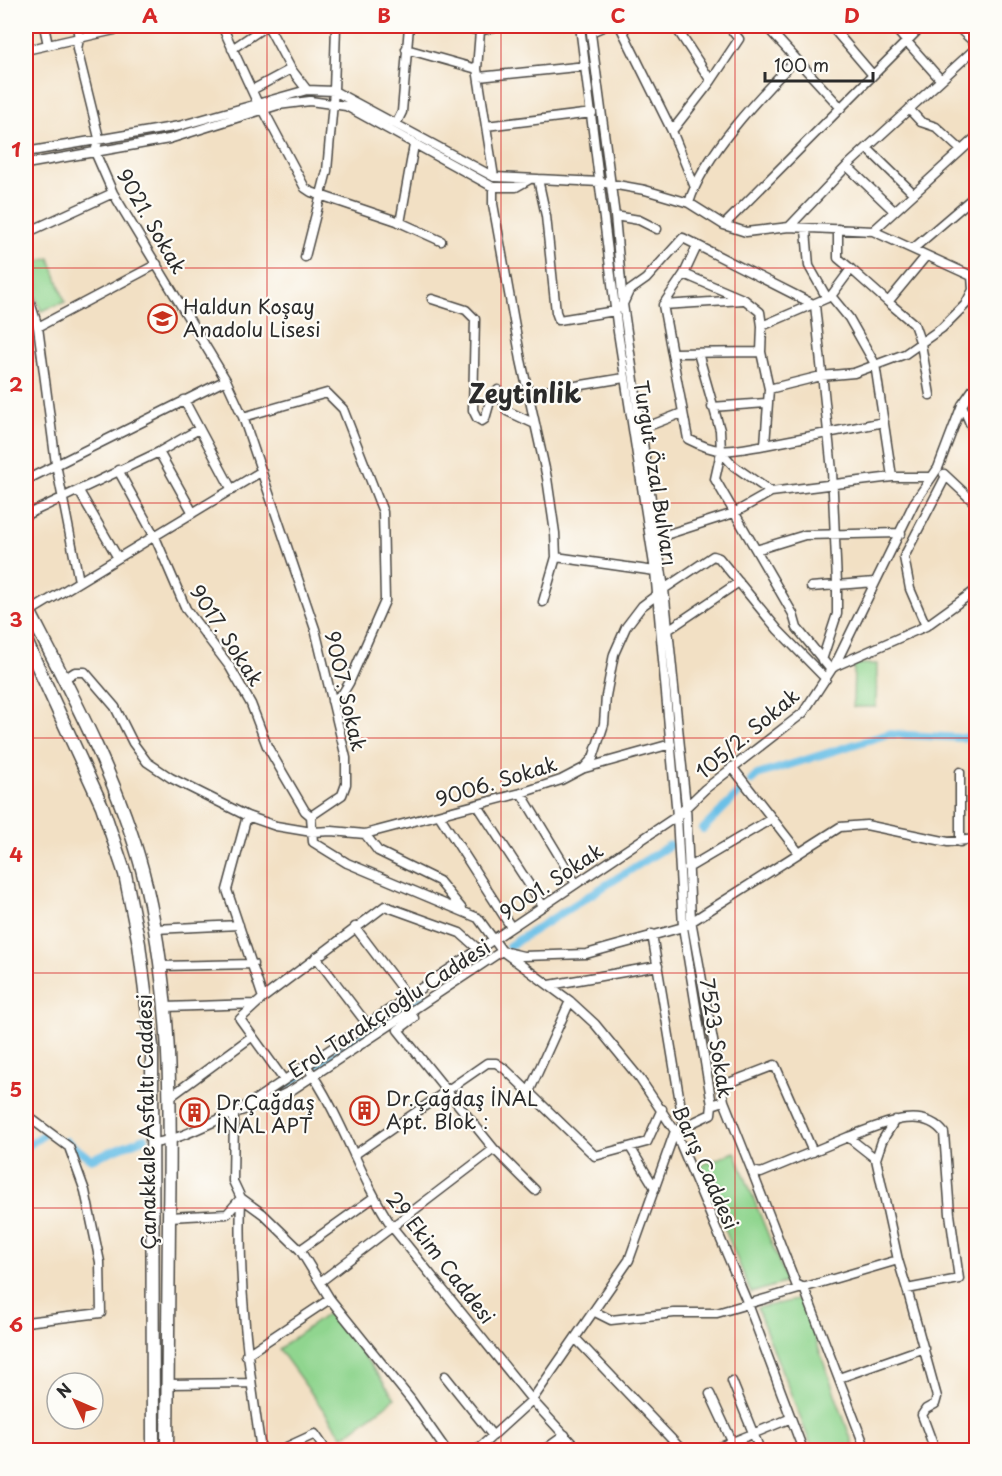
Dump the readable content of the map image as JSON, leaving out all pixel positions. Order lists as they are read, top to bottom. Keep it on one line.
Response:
{"streets":{"highway":["Çanakkale Asfaltı Caddesi"],"street":["9021. Sokak","Turgut Özal Bulvarı","9017. Sokak","9007. Sokak","105/2. Sokak","9006. Sokak","9001. Sokak","Erol Tarakçıoğlu Caddesi","7523. Sokak","Barış Caddesi","29 Ekim Caddesi"]},"crossings":[["9021. Sokak","9007. Sokak"],["Turgut Özal Bulvarı","105/2. Sokak"],["Turgut Özal Bulvarı","9006. Sokak"],["Turgut Özal Bulvarı","9001. Sokak"],["Turgut Özal Bulvarı","Erol Tarakçıoğlu Caddesi"],["Turgut Özal Bulvarı","7523. Sokak"],["9017. Sokak","9007. Sokak"],["105/2. Sokak","9001. Sokak"],["9006. Sokak","Çanakkale Asfaltı Caddesi"],["9001. Sokak","Erol Tarakçıoğlu Caddesi"],["9001. Sokak","29 Ekim Caddesi"],["Erol Tarakçıoğlu Caddesi","7523. Sokak"],["Erol Tarakçıoğlu Caddesi","Çanakkale Asfaltı Caddesi"],["Erol Tarakçıoğlu Caddesi","Barış Caddesi"],["Erol Tarakçıoğlu Caddesi","29 Ekim Caddesi"],["7523. Sokak","Barış Caddesi"]],"districts":["Zeytinlik"],"places":{"school or university":["Haldun Koşay Anadolu Lisesi"],"building":["Dr.Çağdaş İNAL Apt. Blok :","Dr.Çağdaş İNAL APT"]},"scale_bar":"100 m","north":"top left","grid":{"columns":["A","B","C","D"],"rows":["1","2","3","4","5","6"]}}
